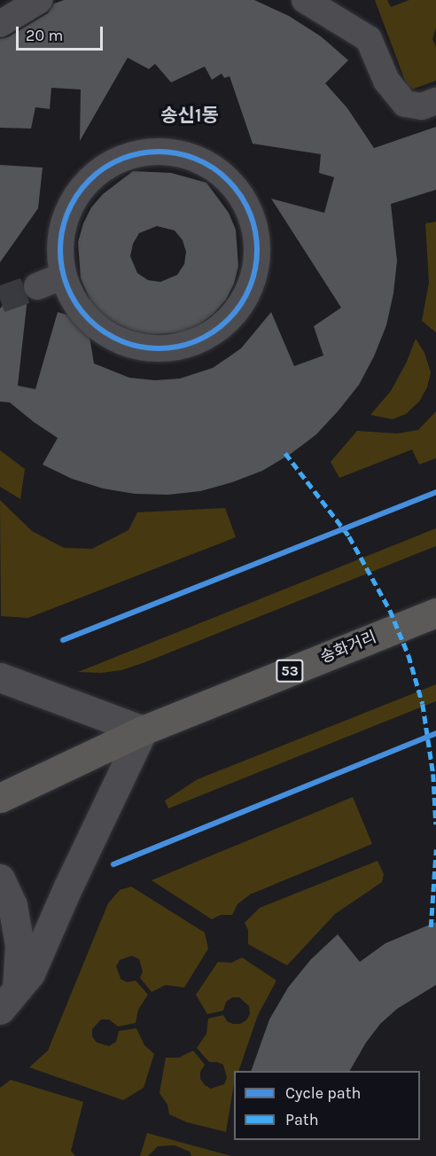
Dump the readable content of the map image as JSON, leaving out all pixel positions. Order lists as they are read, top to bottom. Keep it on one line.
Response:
{"streets":{"main road":["송화거리","53"]},"districts":["송신1동"],"legend":["Cycle path","Path"],"scale_bar":"20 m"}
